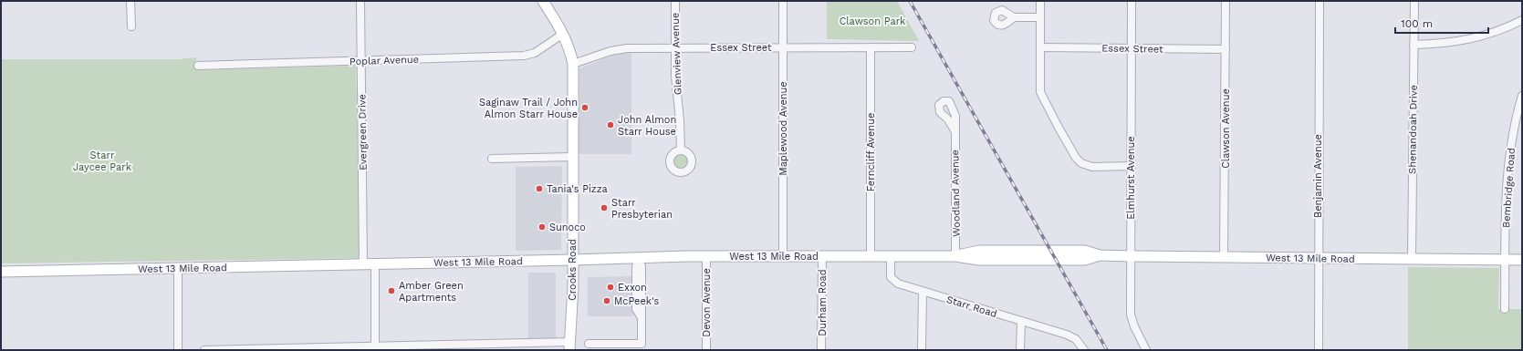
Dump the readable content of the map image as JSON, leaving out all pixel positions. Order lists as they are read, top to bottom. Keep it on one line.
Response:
{"streets":{"main road":["West 13 Mile Road","Crooks Road"],"street":["Essex Street","Glenview Avenue","Poplar Avenue","Maplewood Avenue","Clawson Avenue","Shenandoah Drive","Evergreen Drive","Ferncliff Avenue","Benjamin Avenue","Elmhurst Avenue","Bembridge Road","Woodland Avenue","Devon Avenue","Durham Road","Starr Road"]},"crossings":[["Essex Street","Glenview Avenue"],["Essex Street","Maplewood Avenue"],["Essex Street","Clawson Avenue"],["Essex Street","Ferncliff Avenue"],["Essex Street","Elmhurst Avenue"],["Essex Street","Crooks Road"],["Poplar Avenue","Evergreen Drive"],["Poplar Avenue","Crooks Road"],["Maplewood Avenue","West 13 Mile Road"],["Clawson Avenue","West 13 Mile Road"],["Shenandoah Drive","West 13 Mile Road"],["Evergreen Drive","West 13 Mile Road"],["Ferncliff Avenue","West 13 Mile Road"],["Benjamin Avenue","West 13 Mile Road"],["Elmhurst Avenue","West 13 Mile Road"],["Bembridge Road","West 13 Mile Road"],["Woodland Avenue","West 13 Mile Road"],["West 13 Mile Road","Crooks Road"],["West 13 Mile Road","Devon Avenue"],["West 13 Mile Road","Durham Road"],["West 13 Mile Road","Starr Road"]],"parks":["Clawson Park","Starr Jaycee Park"],"places":["Saginaw Trail / John Almon Starr House","John Almon Starr House","Tania's Pizza","Starr Presbyterian","Sunoco","Exxon","Amber Green Apartments","McPeek's"],"scale_bar":"100 m"}
